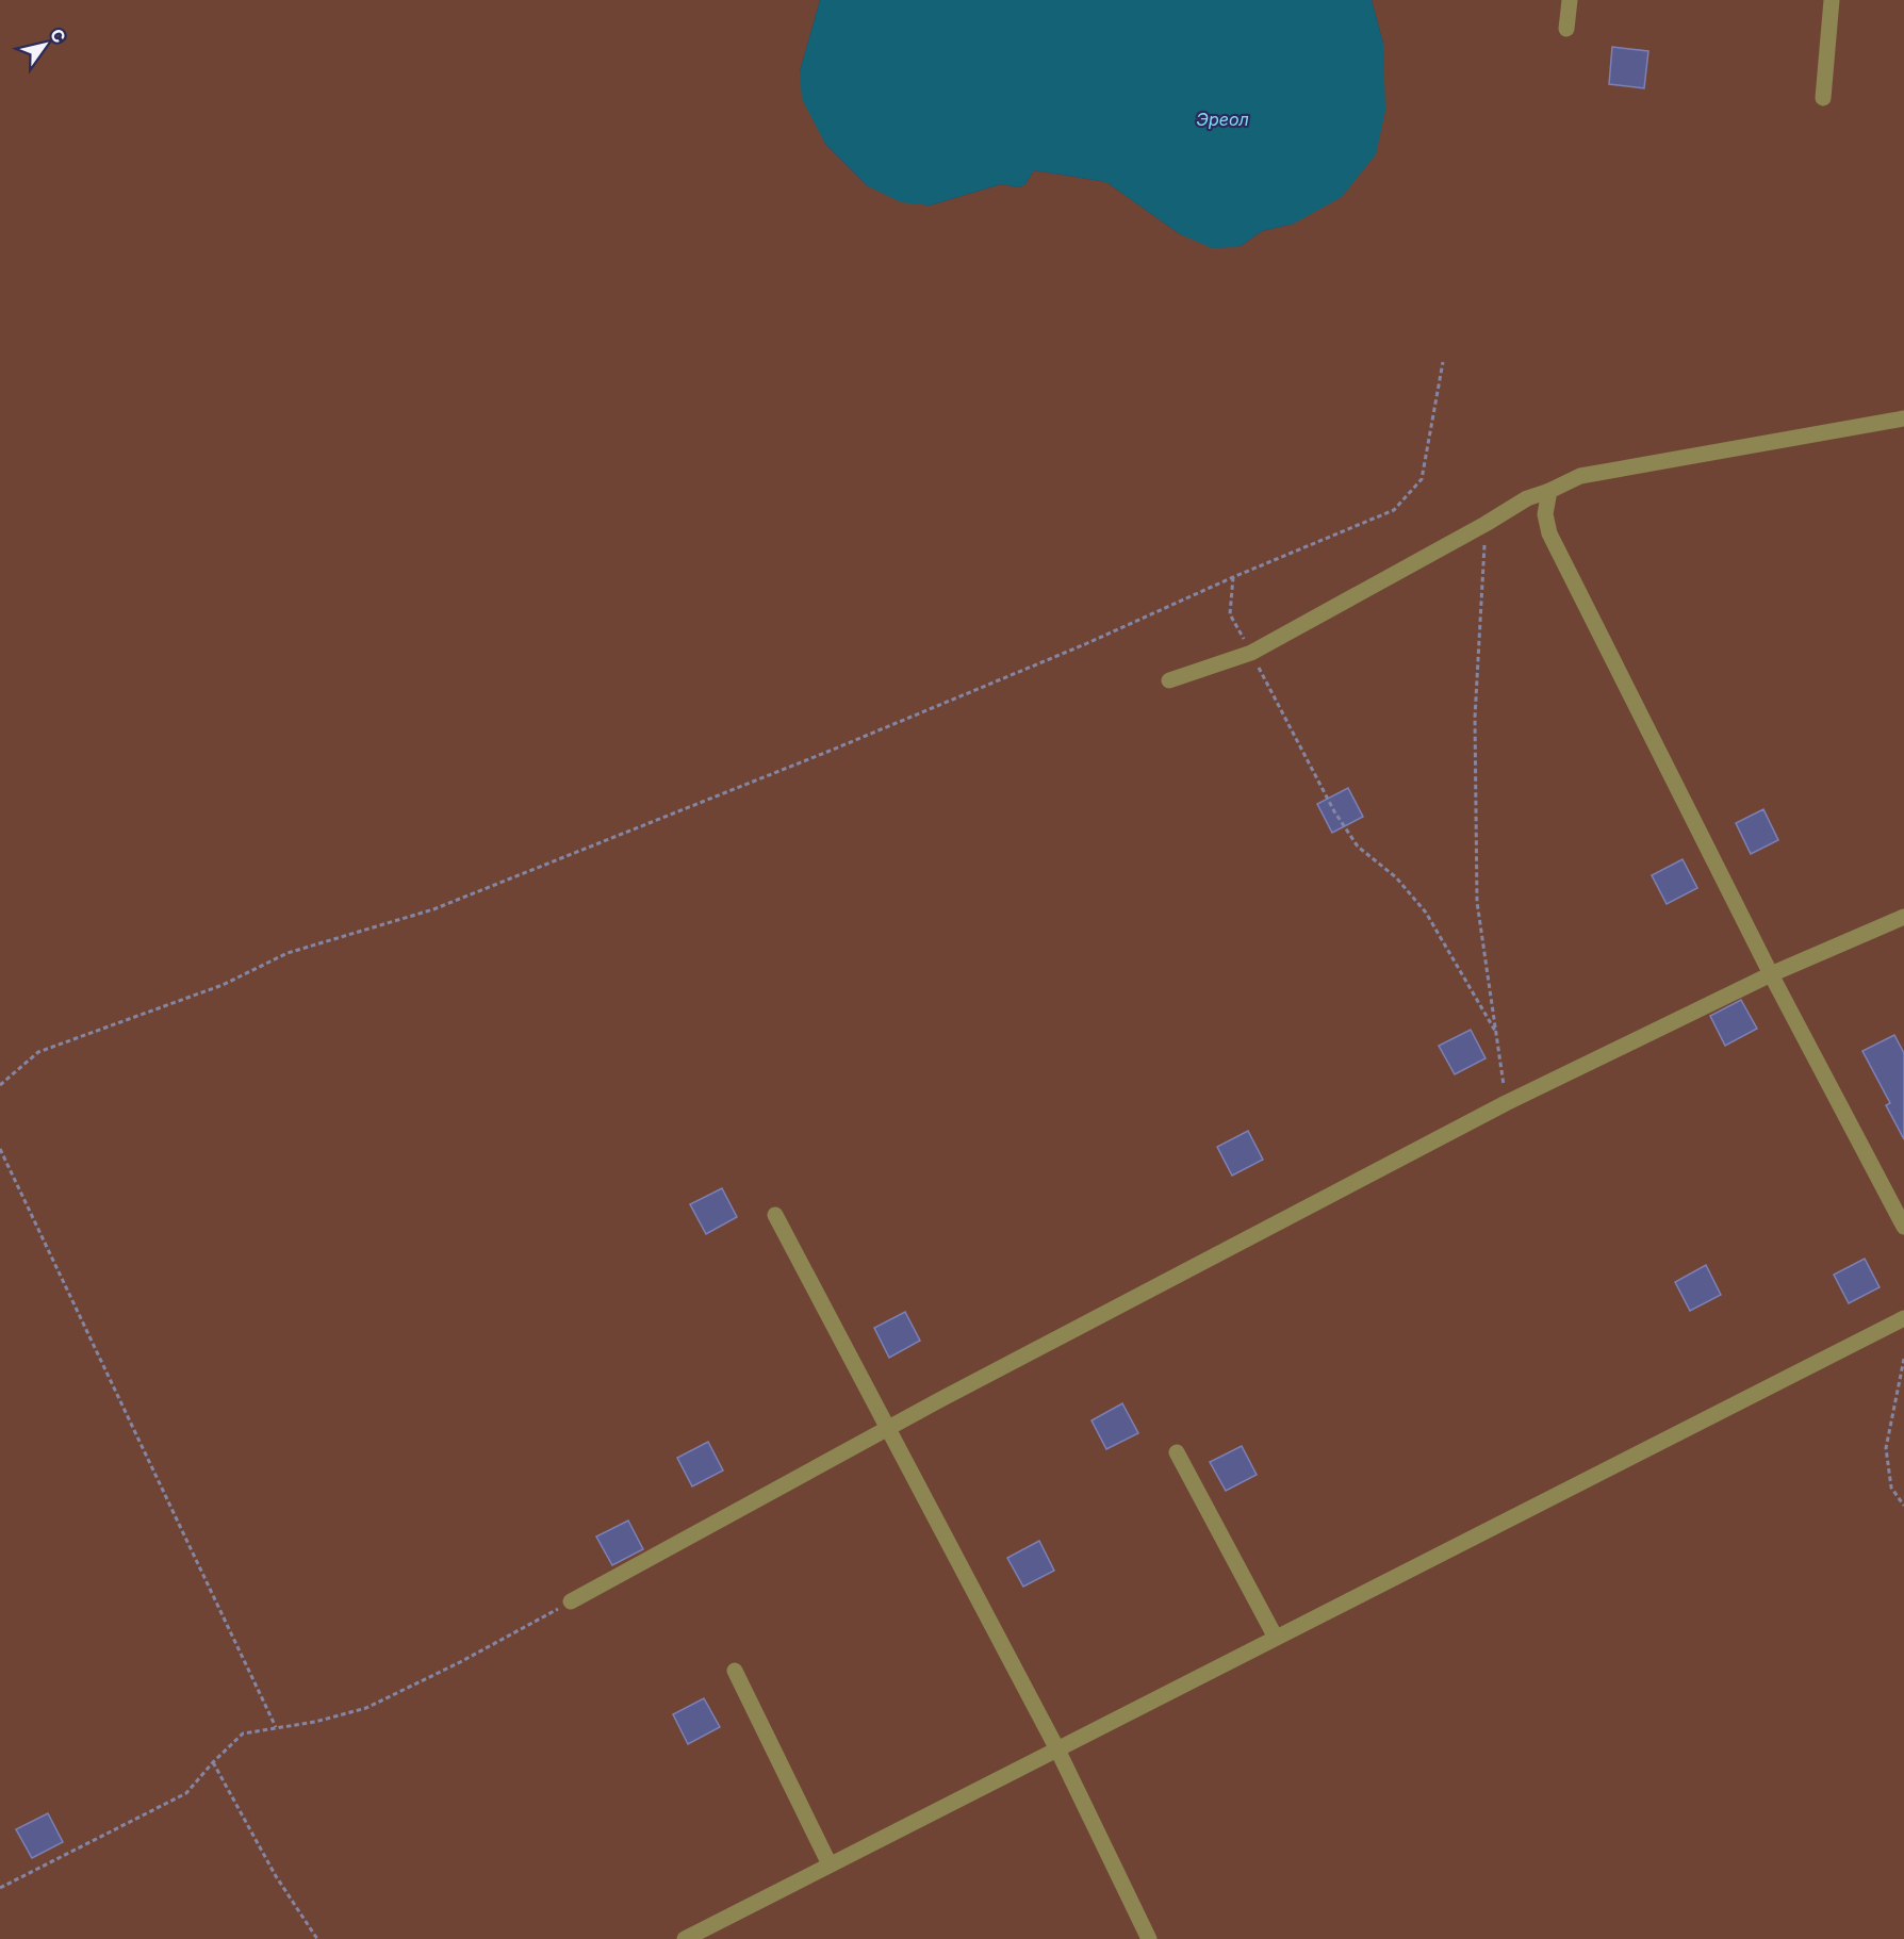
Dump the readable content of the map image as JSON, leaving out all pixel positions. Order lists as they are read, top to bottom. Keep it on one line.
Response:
{"water":["Эреол"],"north":"top right"}
